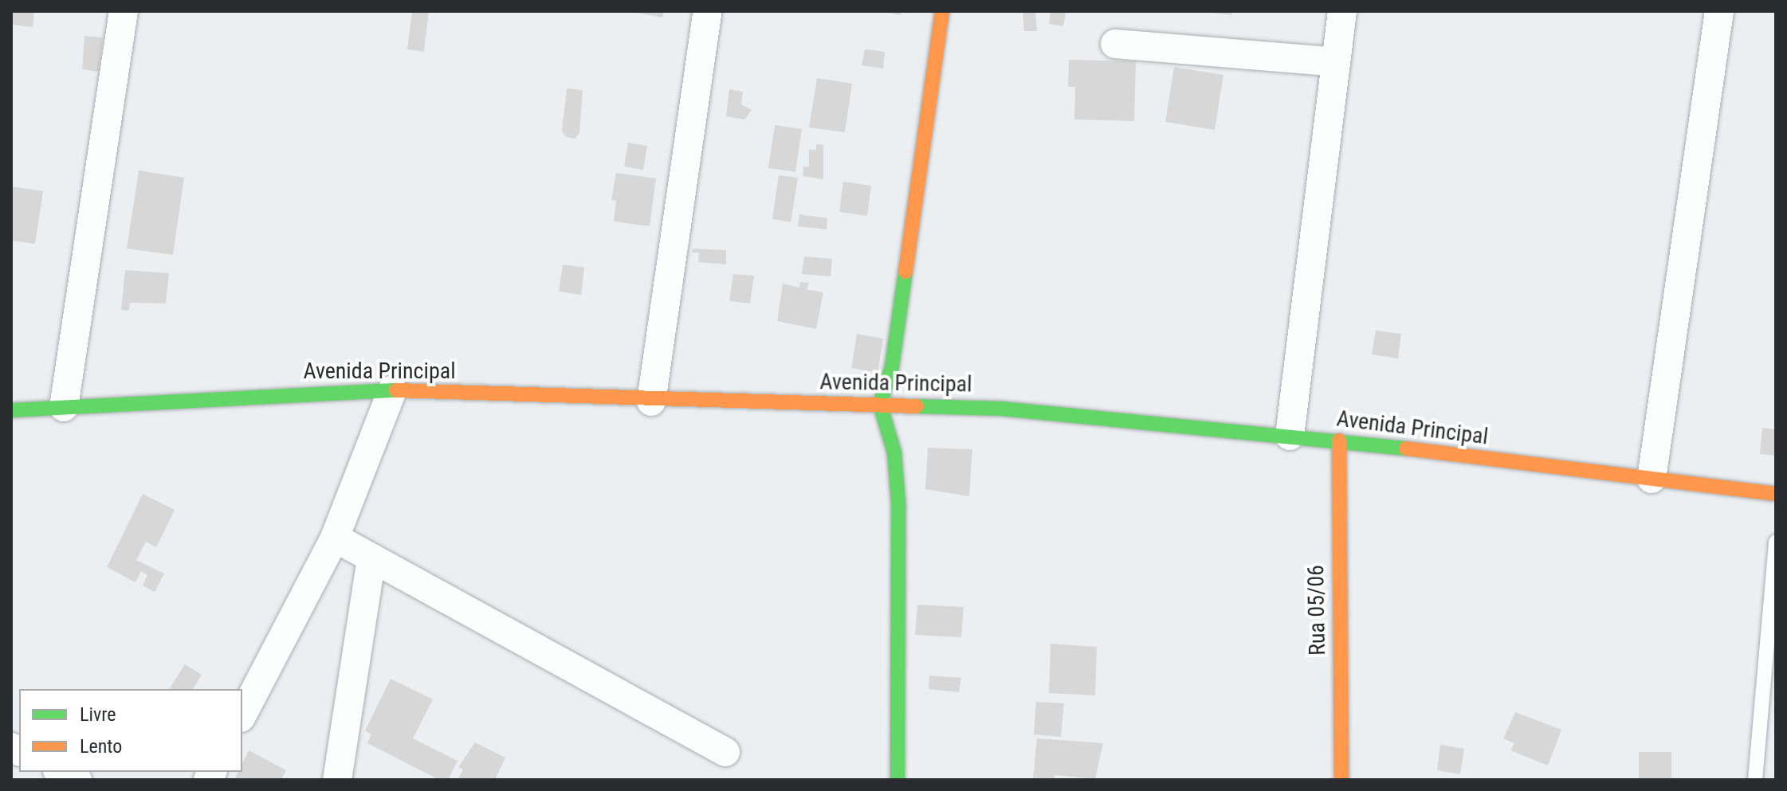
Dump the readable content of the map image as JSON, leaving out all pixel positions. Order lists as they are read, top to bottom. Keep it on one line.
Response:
{"streets":{"street":["Avenida Principal","Rua 05/06"]},"crossings":[["Avenida Principal","Rua 05/06"]],"legend":["Livre","Lento"]}
